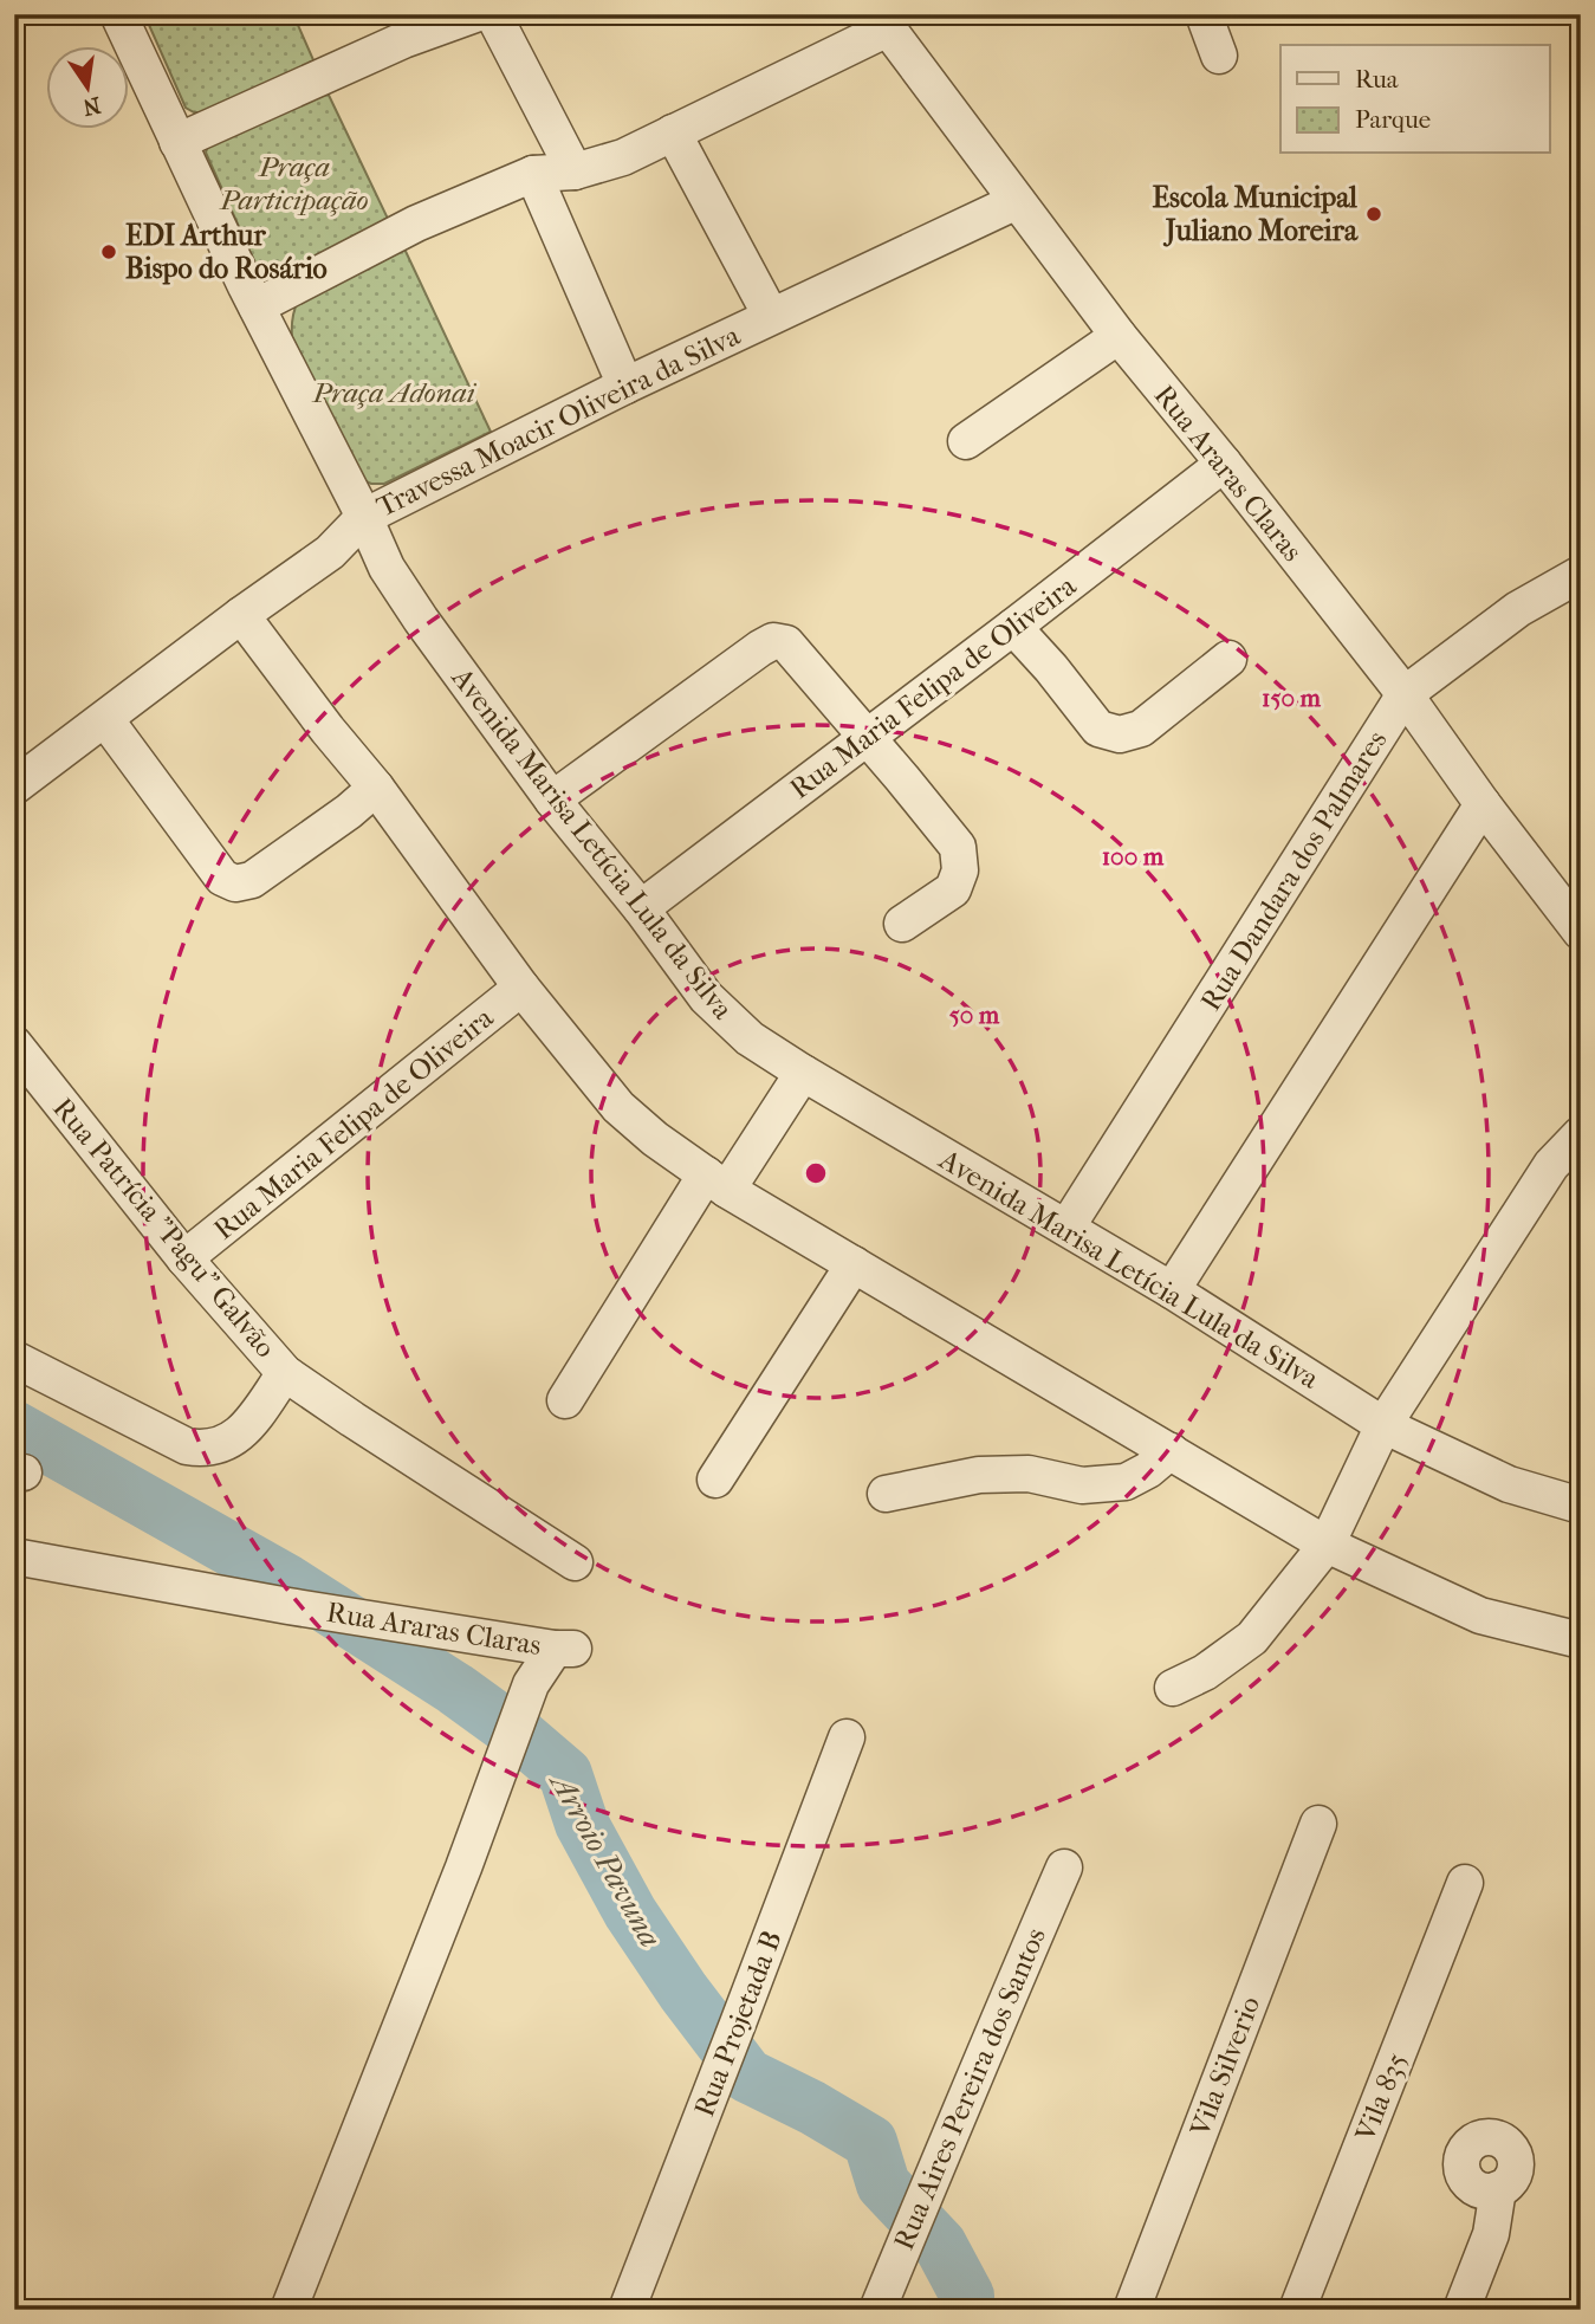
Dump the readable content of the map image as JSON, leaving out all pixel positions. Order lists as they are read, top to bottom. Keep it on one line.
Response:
{"streets":{"street":["Travessa Moacir Oliveira da Silva","Rua Araras Claras","Rua Maria Felipa de Oliveira","Avenida Marisa Letícia Lula da Silva","Rua Dandara dos Palmares","Rua Patrícia \"Pagu\" Galvão","Rua Projetada B","Vila Silverio","Rua Aires Pereira dos Santos","Vila 835"]},"crossings":[["Travessa Moacir Oliveira da Silva","Rua Araras Claras"],["Travessa Moacir Oliveira da Silva","Avenida Marisa Letícia Lula da Silva"],["Rua Araras Claras","Rua Maria Felipa de Oliveira"],["Rua Araras Claras","Rua Dandara dos Palmares"],["Rua Maria Felipa de Oliveira","Avenida Marisa Letícia Lula da Silva"],["Rua Maria Felipa de Oliveira","Rua Patrícia \"Pagu\" Galvão"],["Avenida Marisa Letícia Lula da Silva","Rua Dandara dos Palmares"]],"water":["Arroio Pavuna"],"parks":["Praça Participação","Praça Adonai"],"places":["Escola Municipal Juliano Moreira","EDI Arthur Bispo do Rosário"],"legend":["Rua","Parque"],"north":"bottom","rings":["150 m","100 m","50 m"]}
